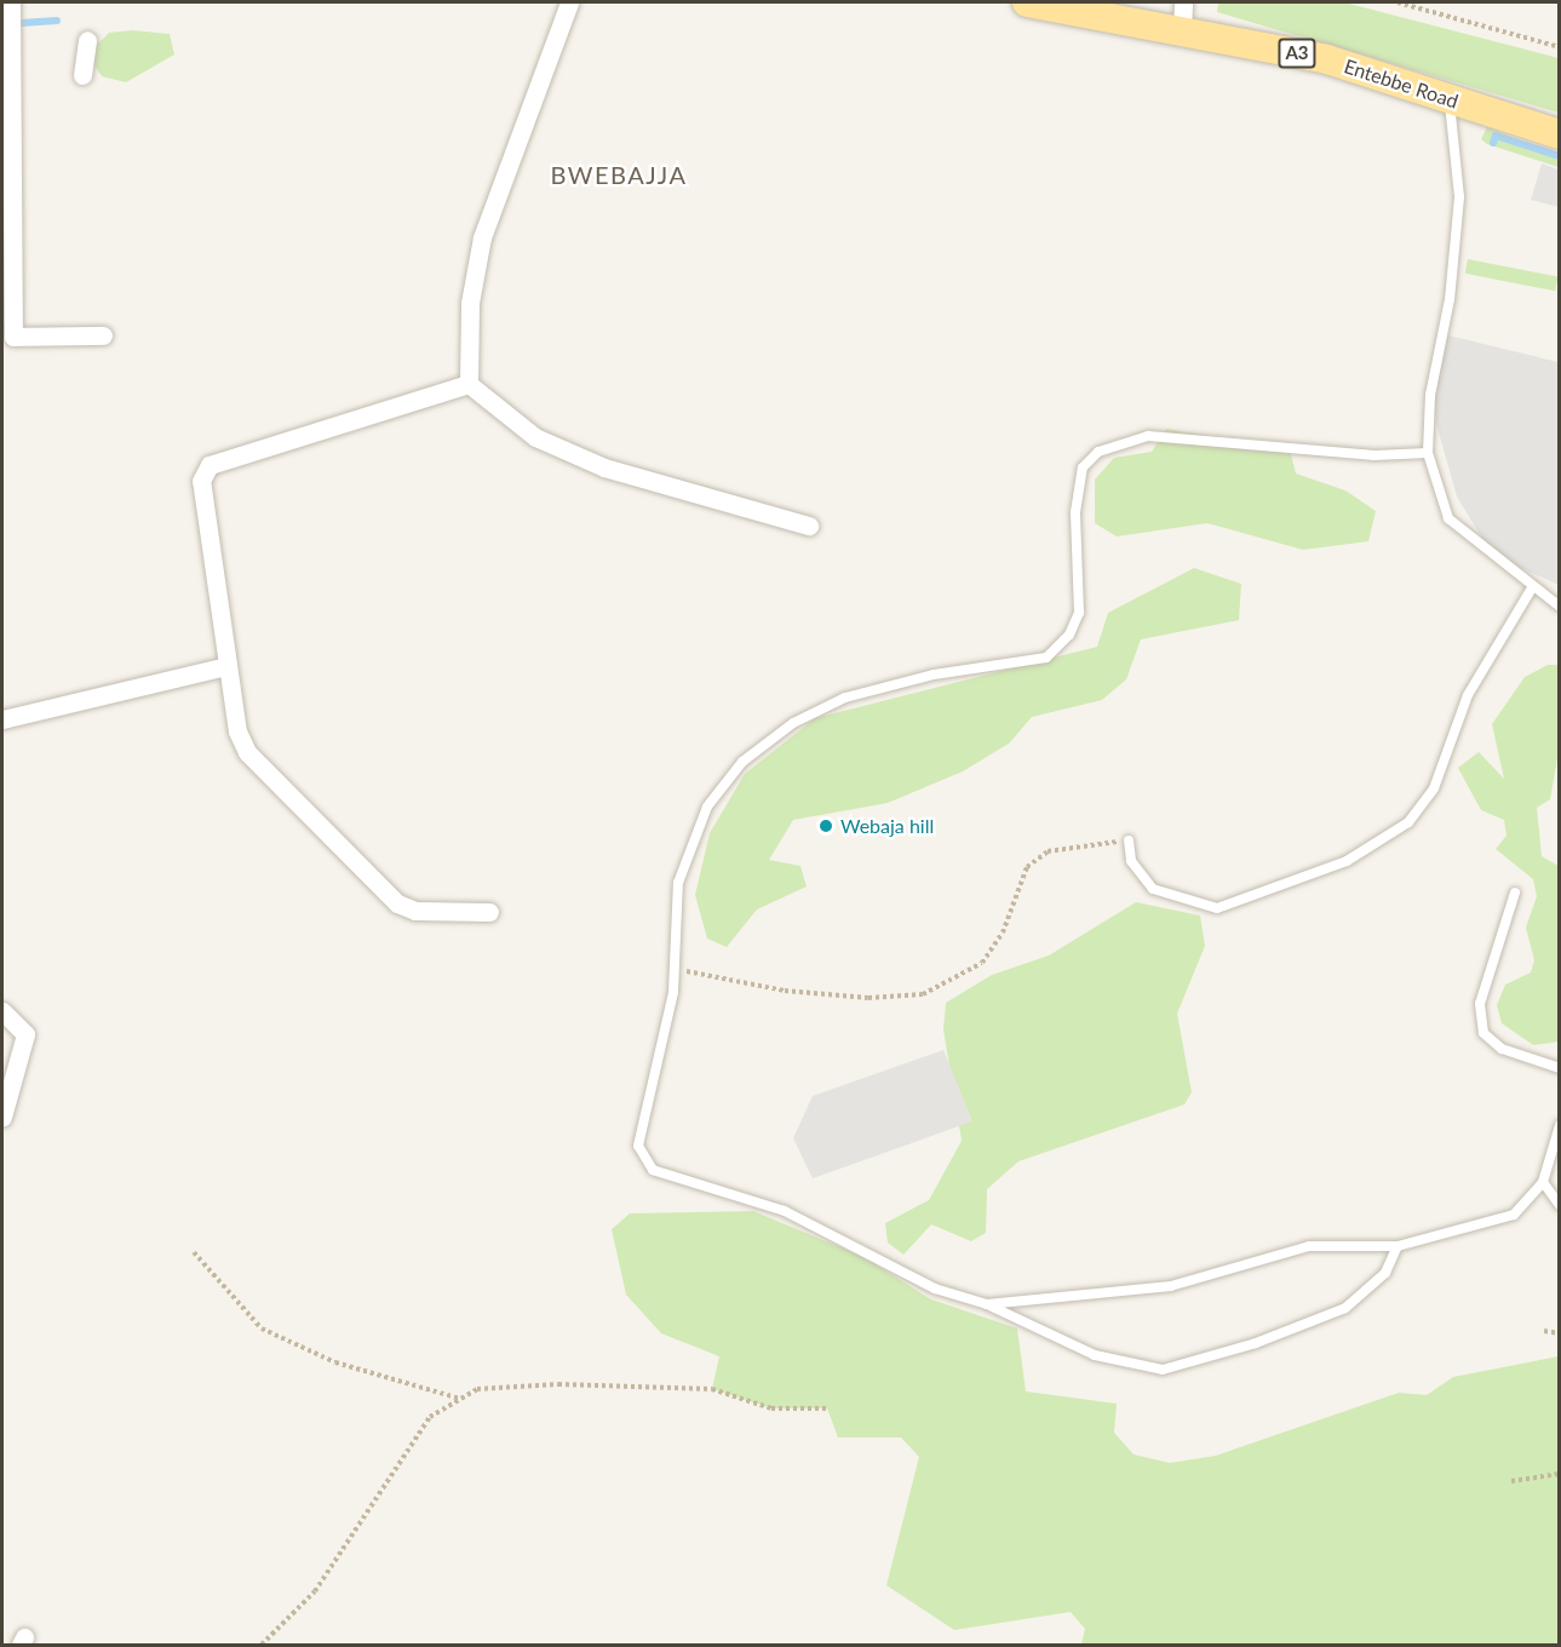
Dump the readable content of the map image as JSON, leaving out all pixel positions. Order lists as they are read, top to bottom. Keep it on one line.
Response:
{"streets":{"main road":["A3","Entebbe Road"]},"districts":["BWEBAJJA"],"places":["Webaja hill"]}
